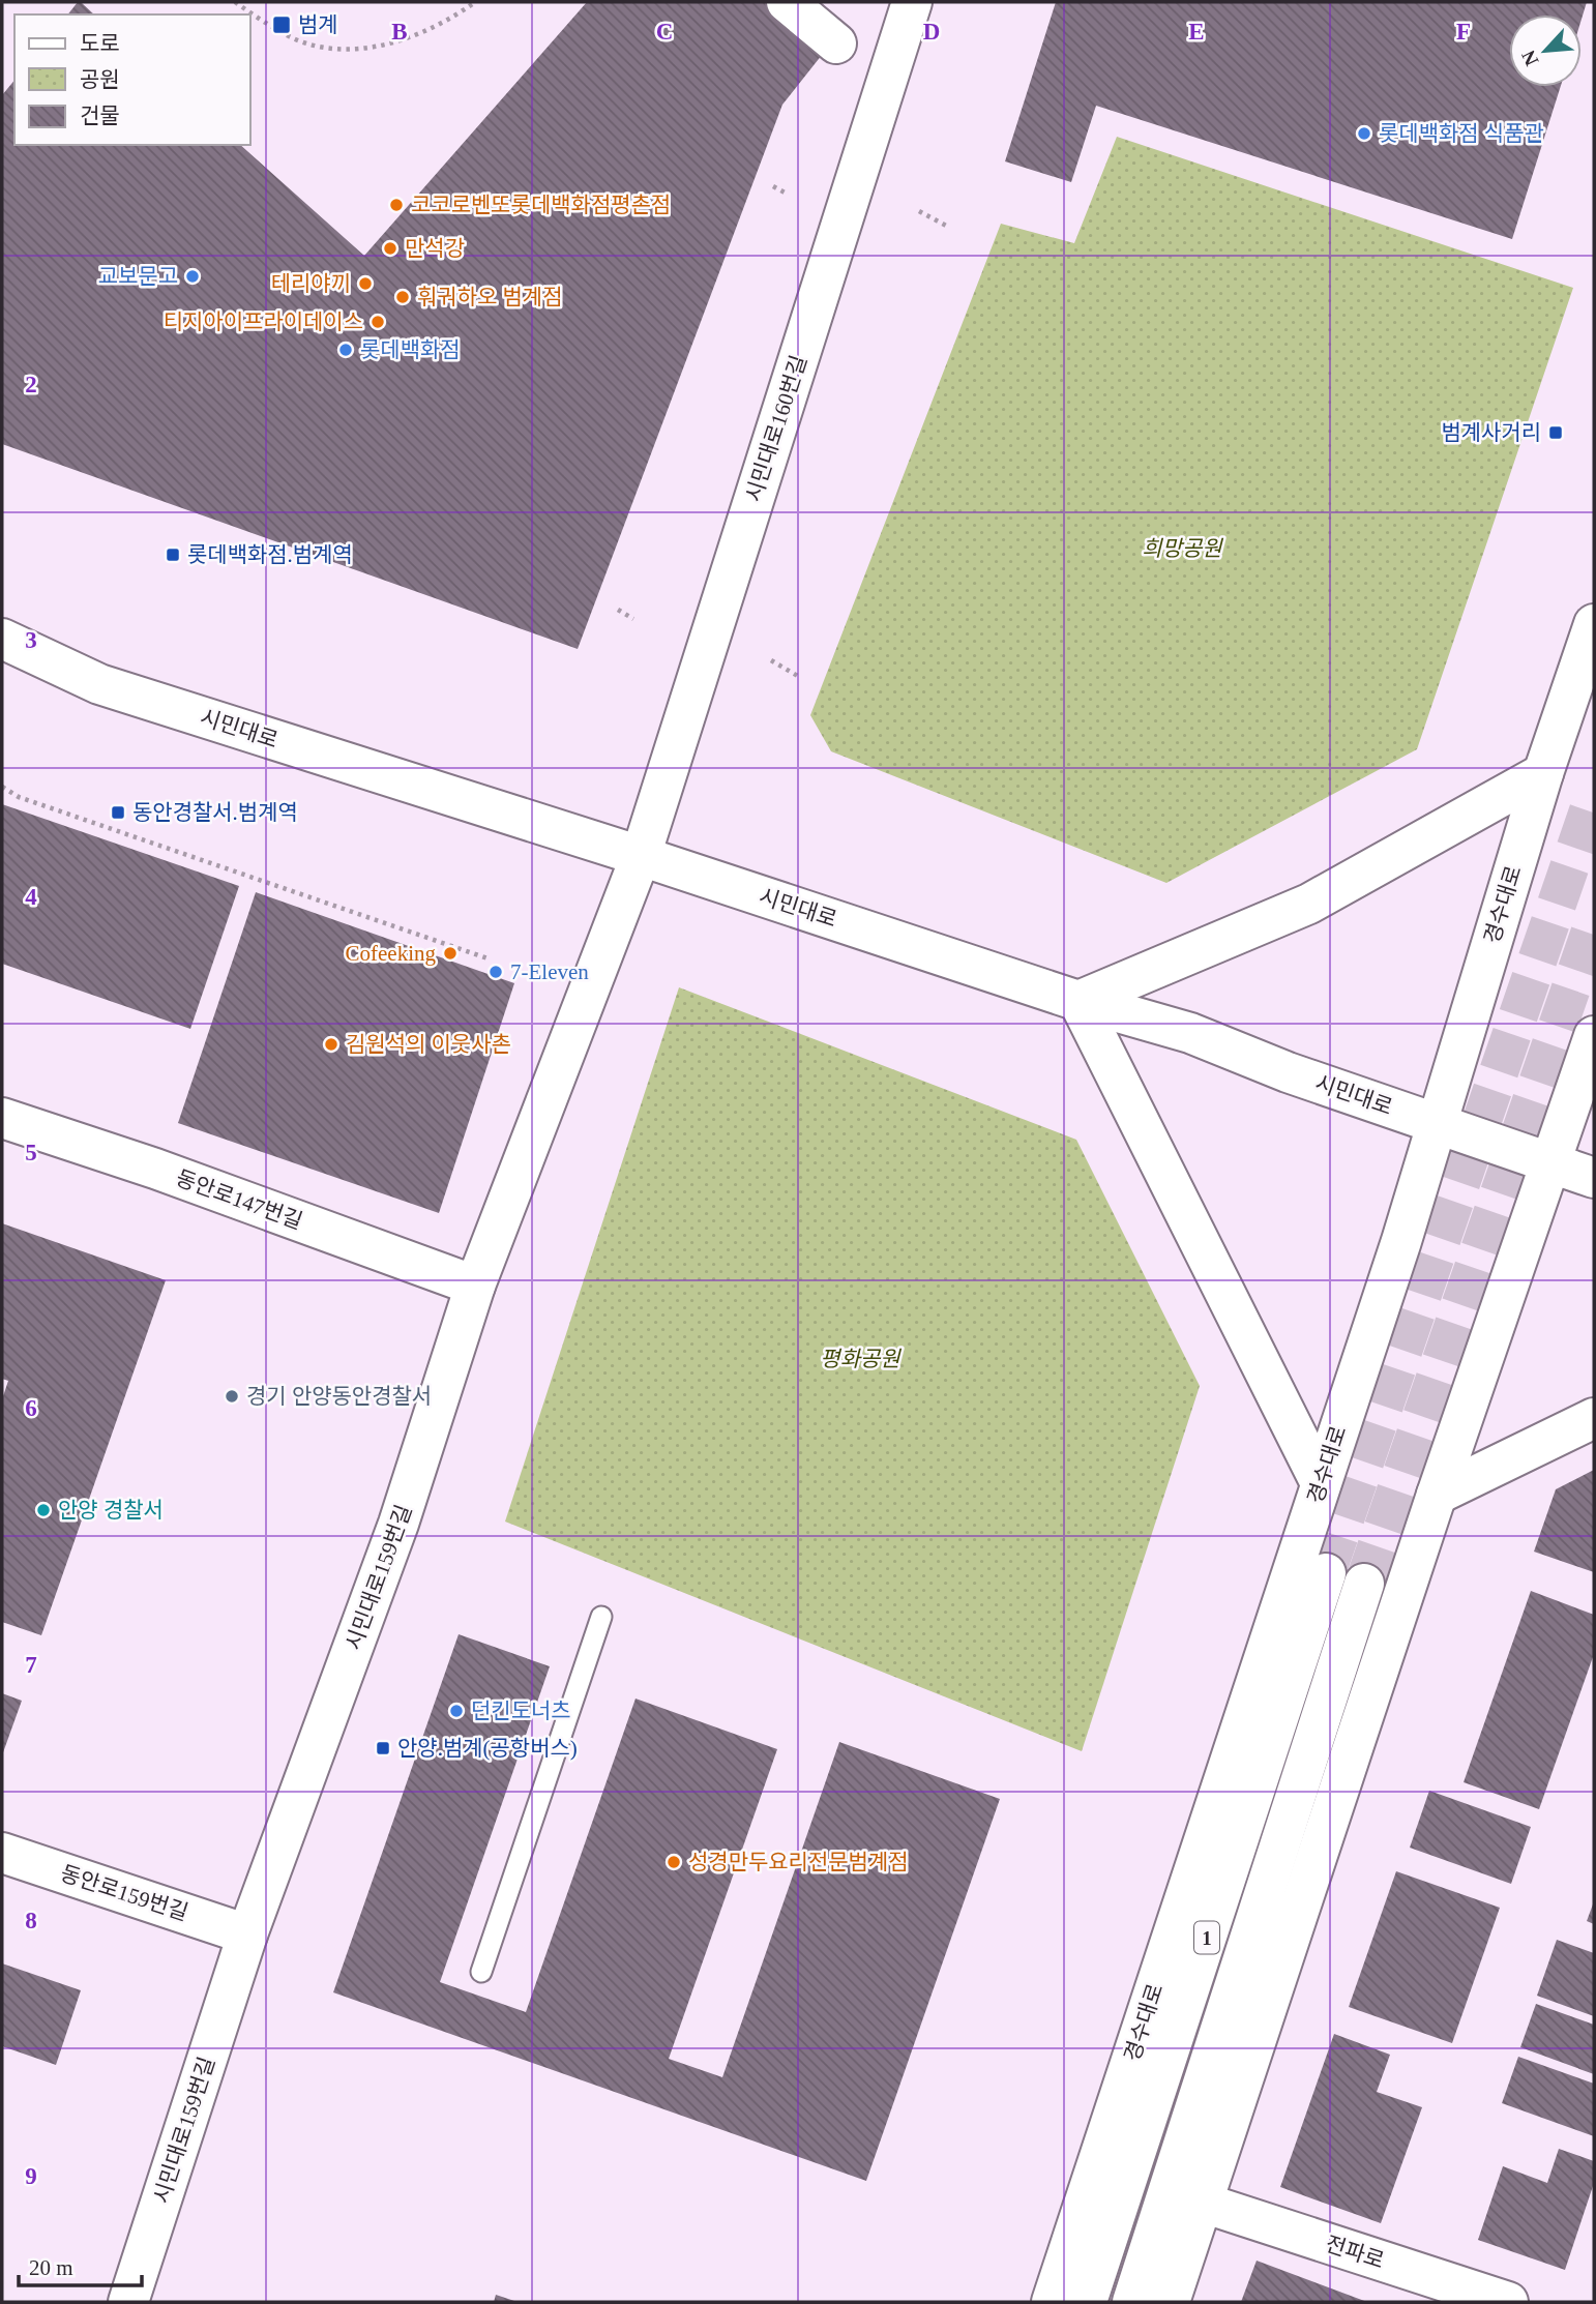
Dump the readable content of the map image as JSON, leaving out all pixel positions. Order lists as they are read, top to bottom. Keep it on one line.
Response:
{"streets":{"main road":["시민대로160번길","시민대로","경수대로","동안로147번길","시민대로159번길","동안로159번길","1","전파로"]},"crossings":[["시민대로160번길","시민대로"],["시민대로160번길","시민대로159번길"],["시민대로","경수대로"],["시민대로","시민대로159번길"],["동안로147번길","시민대로159번길"],["시민대로159번길","동안로159번길"]],"parks":["희망공원","평화공원"],"places":{"transit":["범계","범계사거리","롯데백화점.범계역","동안경찰서.범계역","안양.범계(공항버스)"],"other":["롯데백화점 식품관","코코로벤또롯데백화점평촌점","만석강","교보문고","테리야끼","훠궈하오 범계점","티지아이프라이데이스","롯데백화점","Cofeeking","7-Eleven","김원석의 이웃사촌","경기 안양동안경찰서","안양 경찰서","던킨도너츠","성경만두요리전문범계점"]},"legend":["도로","공원","건물"],"scale_bar":"20 m","north":"bottom left","grid":{"columns":["B","C","D","E","F"],"rows":["2","3","4","5","6","7","8","9"]}}
